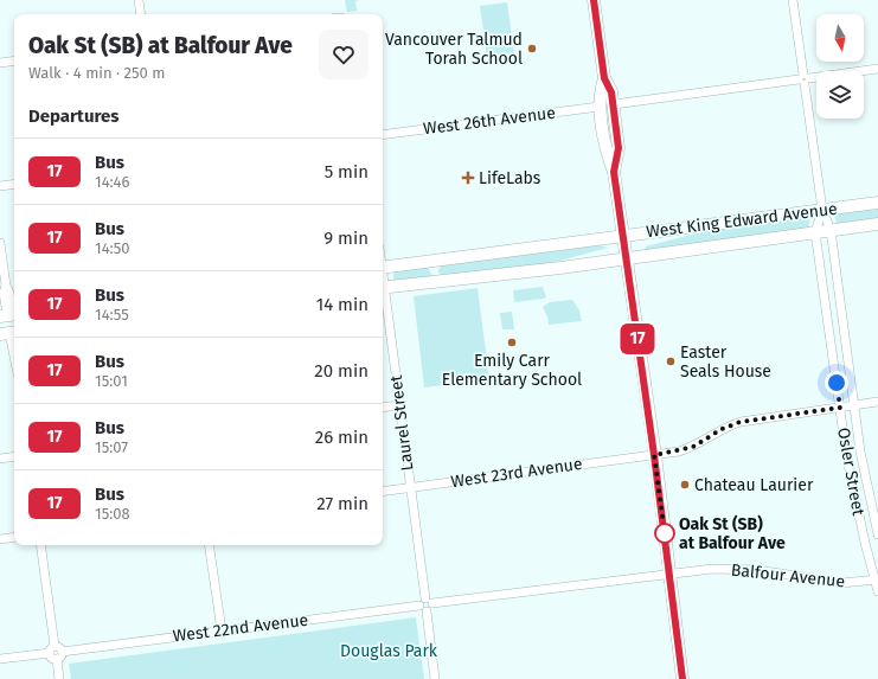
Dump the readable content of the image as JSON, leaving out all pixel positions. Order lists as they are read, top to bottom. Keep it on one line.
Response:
{"streets":{"main road":["West King Edward Avenue"],"street":["West 26th Avenue","Laurel Street","Osler Street","West 23rd Avenue","Balfour Avenue","West 22nd Avenue"]},"crossings":[["West King Edward Avenue","Osler Street"],["Laurel Street","West 23rd Avenue"],["Laurel Street","West 22nd Avenue"],["Osler Street","West 23rd Avenue"],["Osler Street","Balfour Avenue"],["Balfour Avenue","West 22nd Avenue"]],"parks":["Douglas Park"],"places":{"other":["Vancouver Talmud Torah School","Emily Carr Elementary School","Easter Seals House","Chateau Laurier","Oak St (SB) at Balfour Ave"],"health":["LifeLabs"]},"lines":["bus line 17"],"north":"bottom","page":{"on_map":"17","heading":[["Oak St (SB) at Balfour Ave","Walk · 4 min · 250 m"],"Departures"],"list":[{"mark":"17","name":"Bus","note":"14:46","value":"5 min"},{"mark":"17","name":"Bus","note":"14:50","value":"9 min"},{"mark":"17","name":"Bus","note":"14:55","value":"14 min"},{"mark":"17","name":"Bus","note":"15:01","value":"20 min"},{"mark":"17","name":"Bus","note":"15:07","value":"26 min"},{"mark":"17","name":"Bus","note":"15:08","value":"27 min"}]}}
